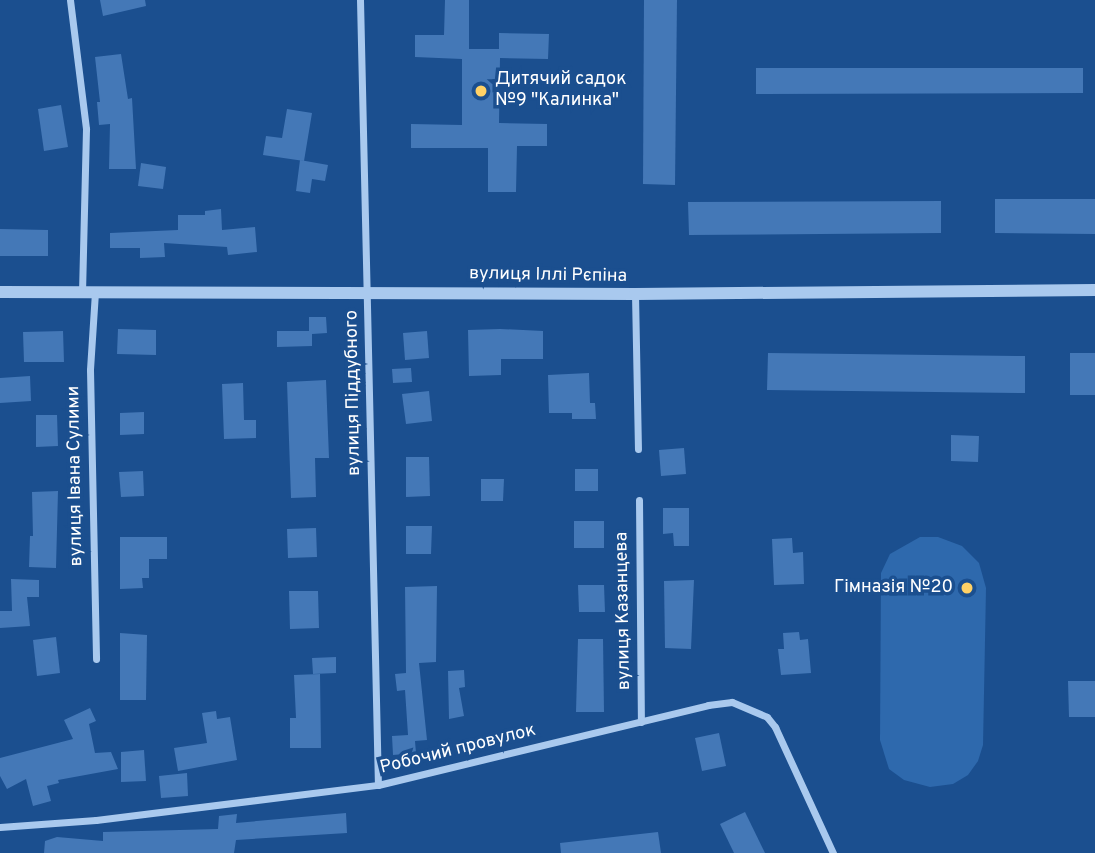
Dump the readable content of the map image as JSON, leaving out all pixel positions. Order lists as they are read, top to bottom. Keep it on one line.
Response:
{"streets":{"street":["вулиця Іллі Рєпіна","вулиця Піддубного","вулиця Івана Сулими","вулиця Казанцева","Робочий провулок"]},"crossings":[["вулиця Іллі Рєпіна","вулиця Піддубного"],["вулиця Іллі Рєпіна","вулиця Івана Сулими"],["вулиця Піддубного","Робочий провулок"],["вулиця Казанцева","Робочий провулок"]],"places":["Дитячий садок №9 \"Калинка\"","Гімназія №20"]}
